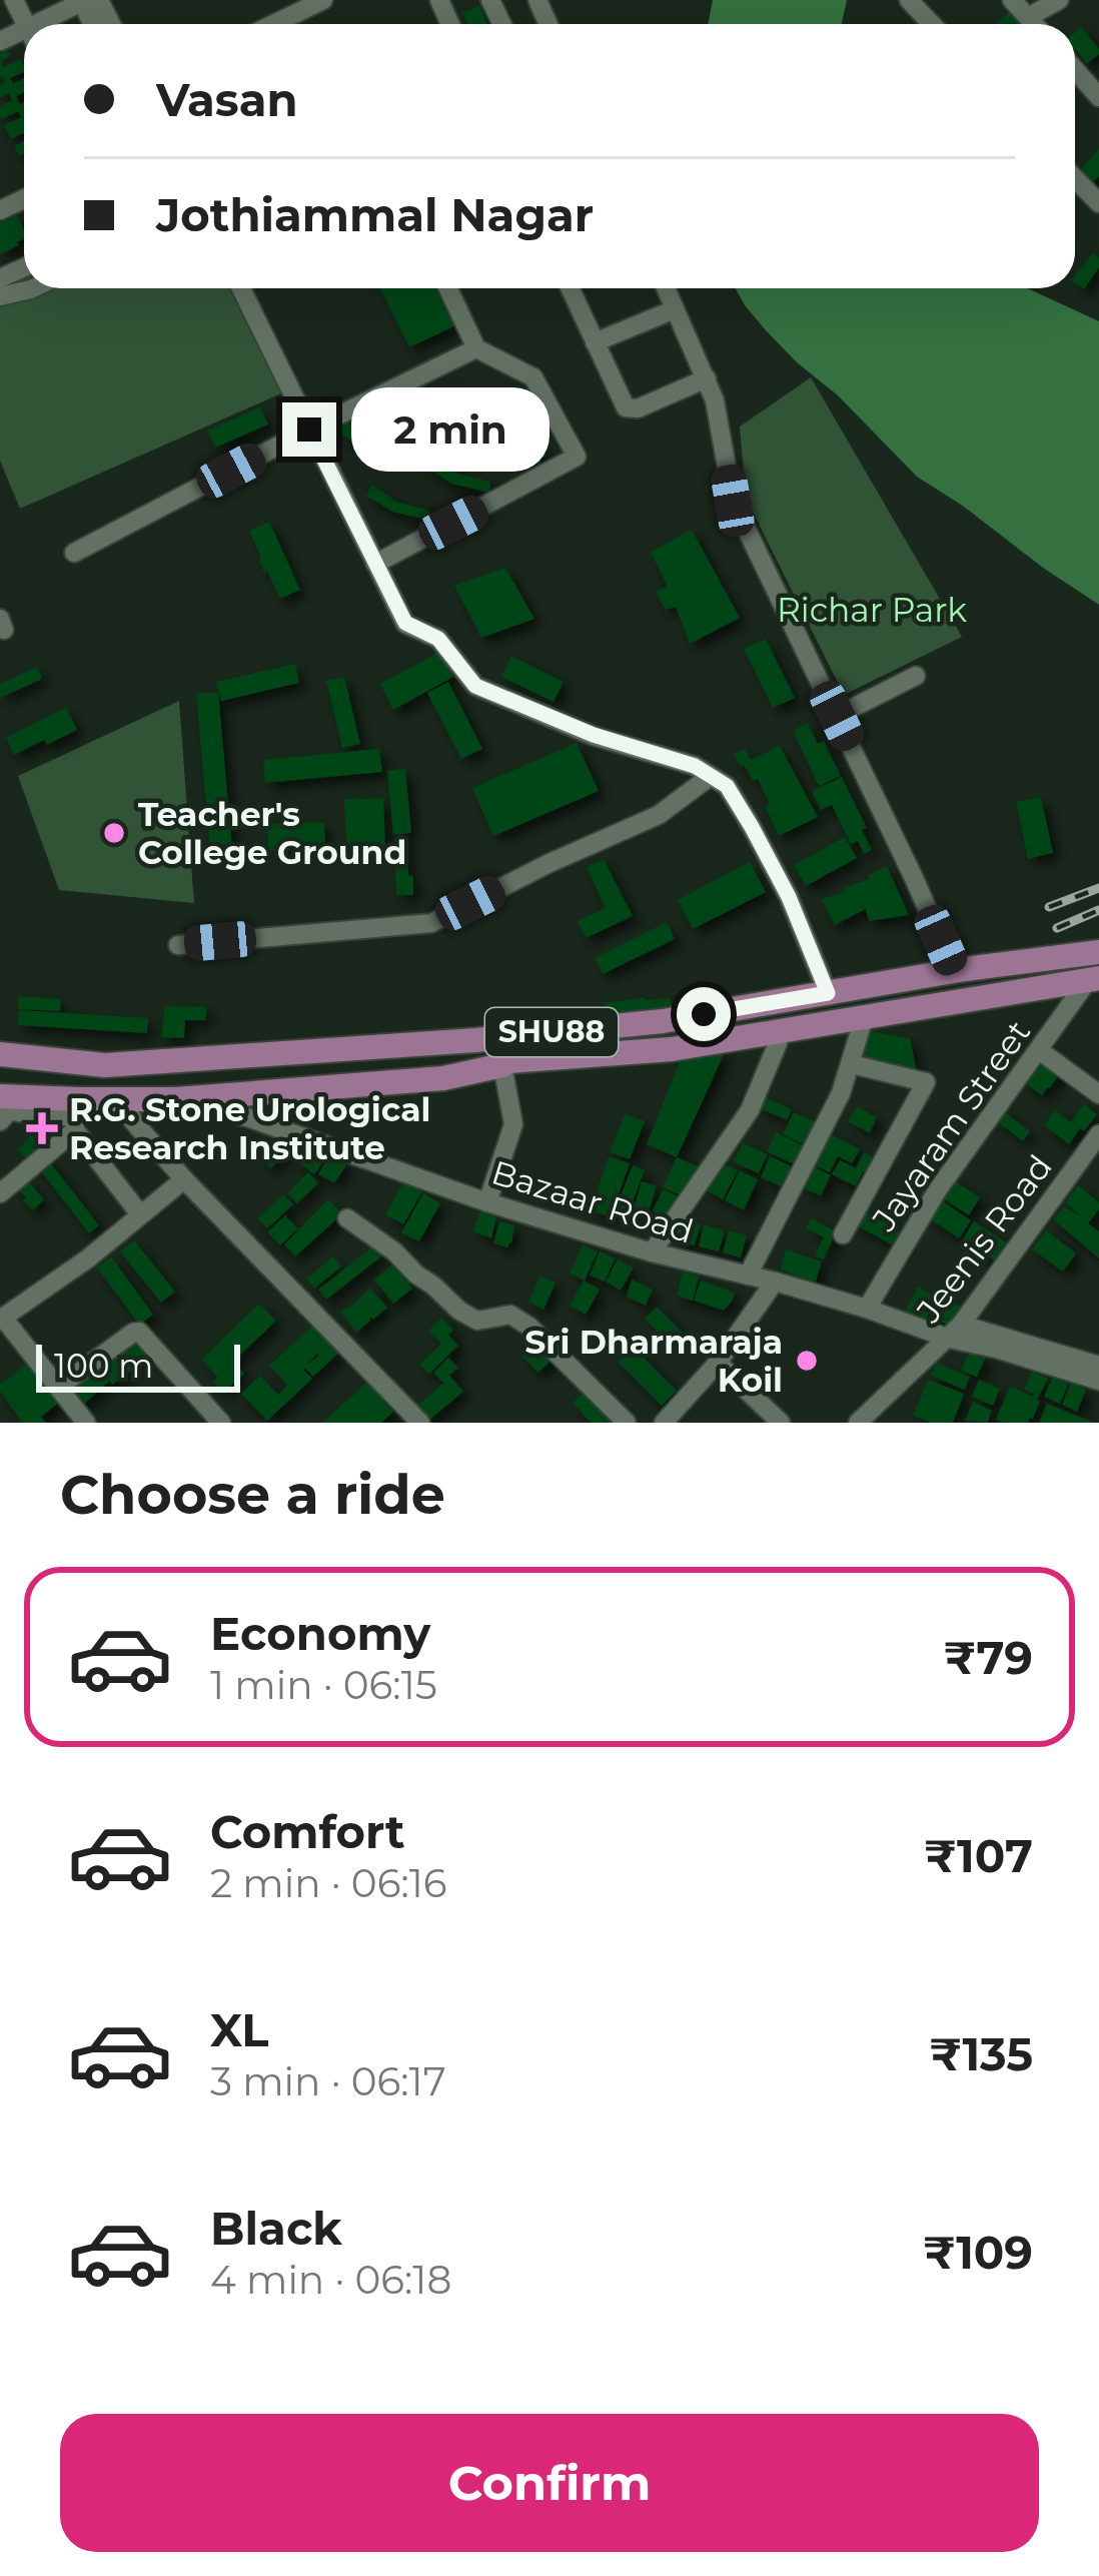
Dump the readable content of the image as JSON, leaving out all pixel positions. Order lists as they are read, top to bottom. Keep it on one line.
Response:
{"streets":{"main road":["SHU88"],"street":["Jayaram Street","Bazaar Road","Jeenis Road"]},"crossings":[["SHU88","Jayaram Street"],["SHU88","Bazaar Road"],["Jayaram Street","Bazaar Road"],["Bazaar Road","Jeenis Road"]],"parks":["Richar Park"],"places":{"other":["Teacher's College Ground","Sri Dharmaraja Koil"],"health":["R.G. Stone Urological Research Institute"]},"scale_bar":"100 m","page":{"banner":["Vasan","Jothiammal Nagar"],"bubble":"2 min","scale":"100 m","heading":"Choose a ride","list":[{"name":"Economy","note":"1 min · 06:15","value":"₹79"},{"name":"Comfort","note":"2 min · 06:16","value":"₹107"},{"name":"XL","note":"3 min · 06:17","value":"₹135"},{"name":"Black","note":"4 min · 06:18","value":"₹109"}],"buttons":"Confirm"}}
